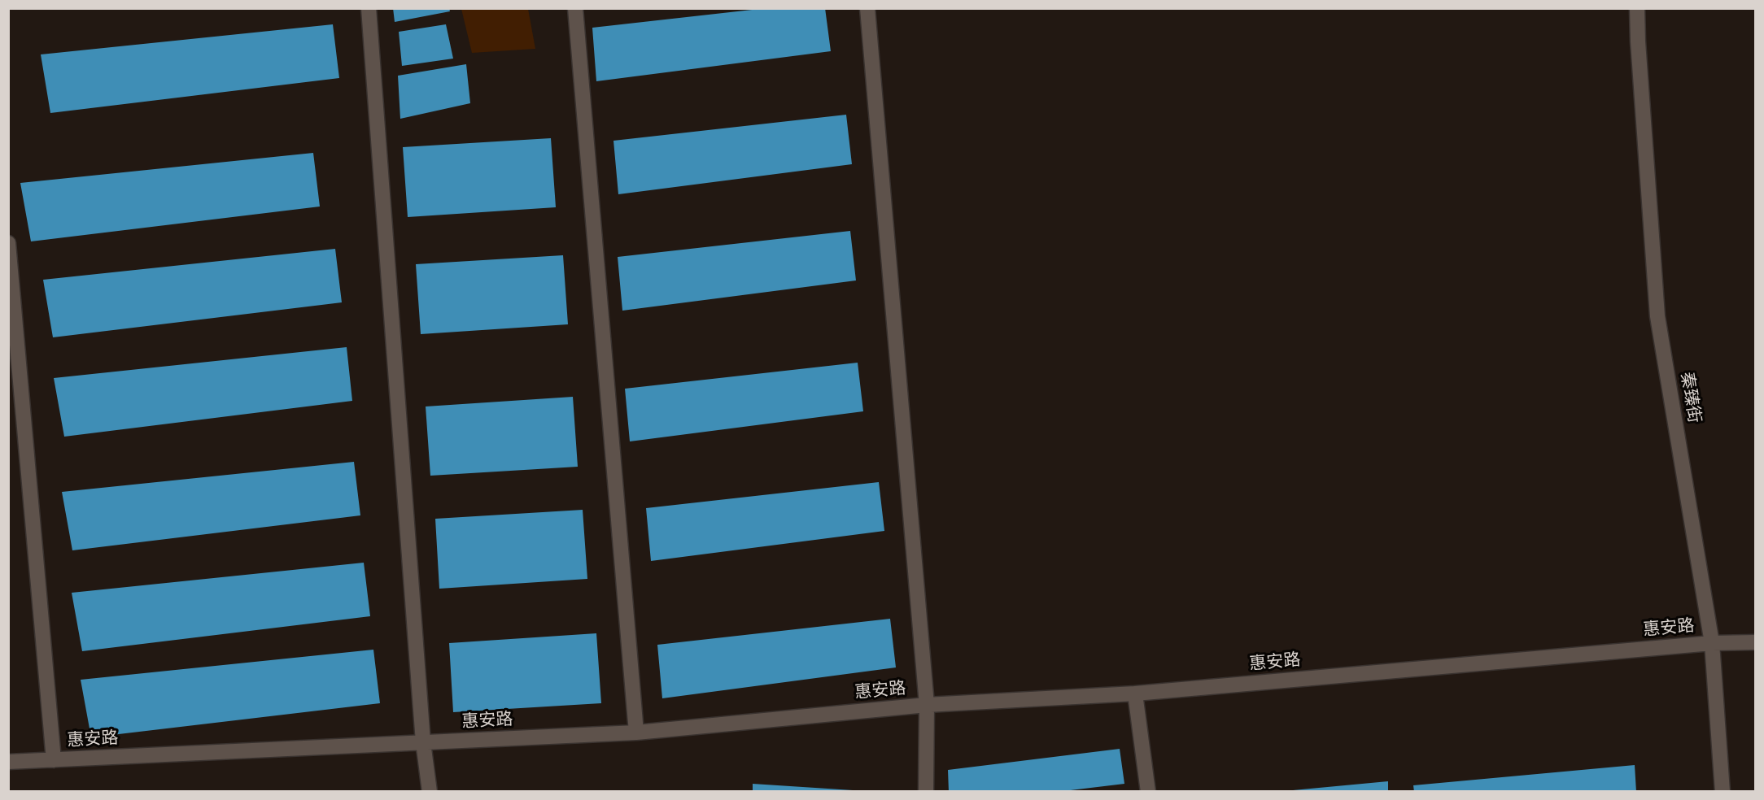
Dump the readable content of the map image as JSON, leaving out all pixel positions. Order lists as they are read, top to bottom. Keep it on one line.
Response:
{"streets":{"street":["秦臻街","惠安路"]},"crossings":[["秦臻街","惠安路"]]}
